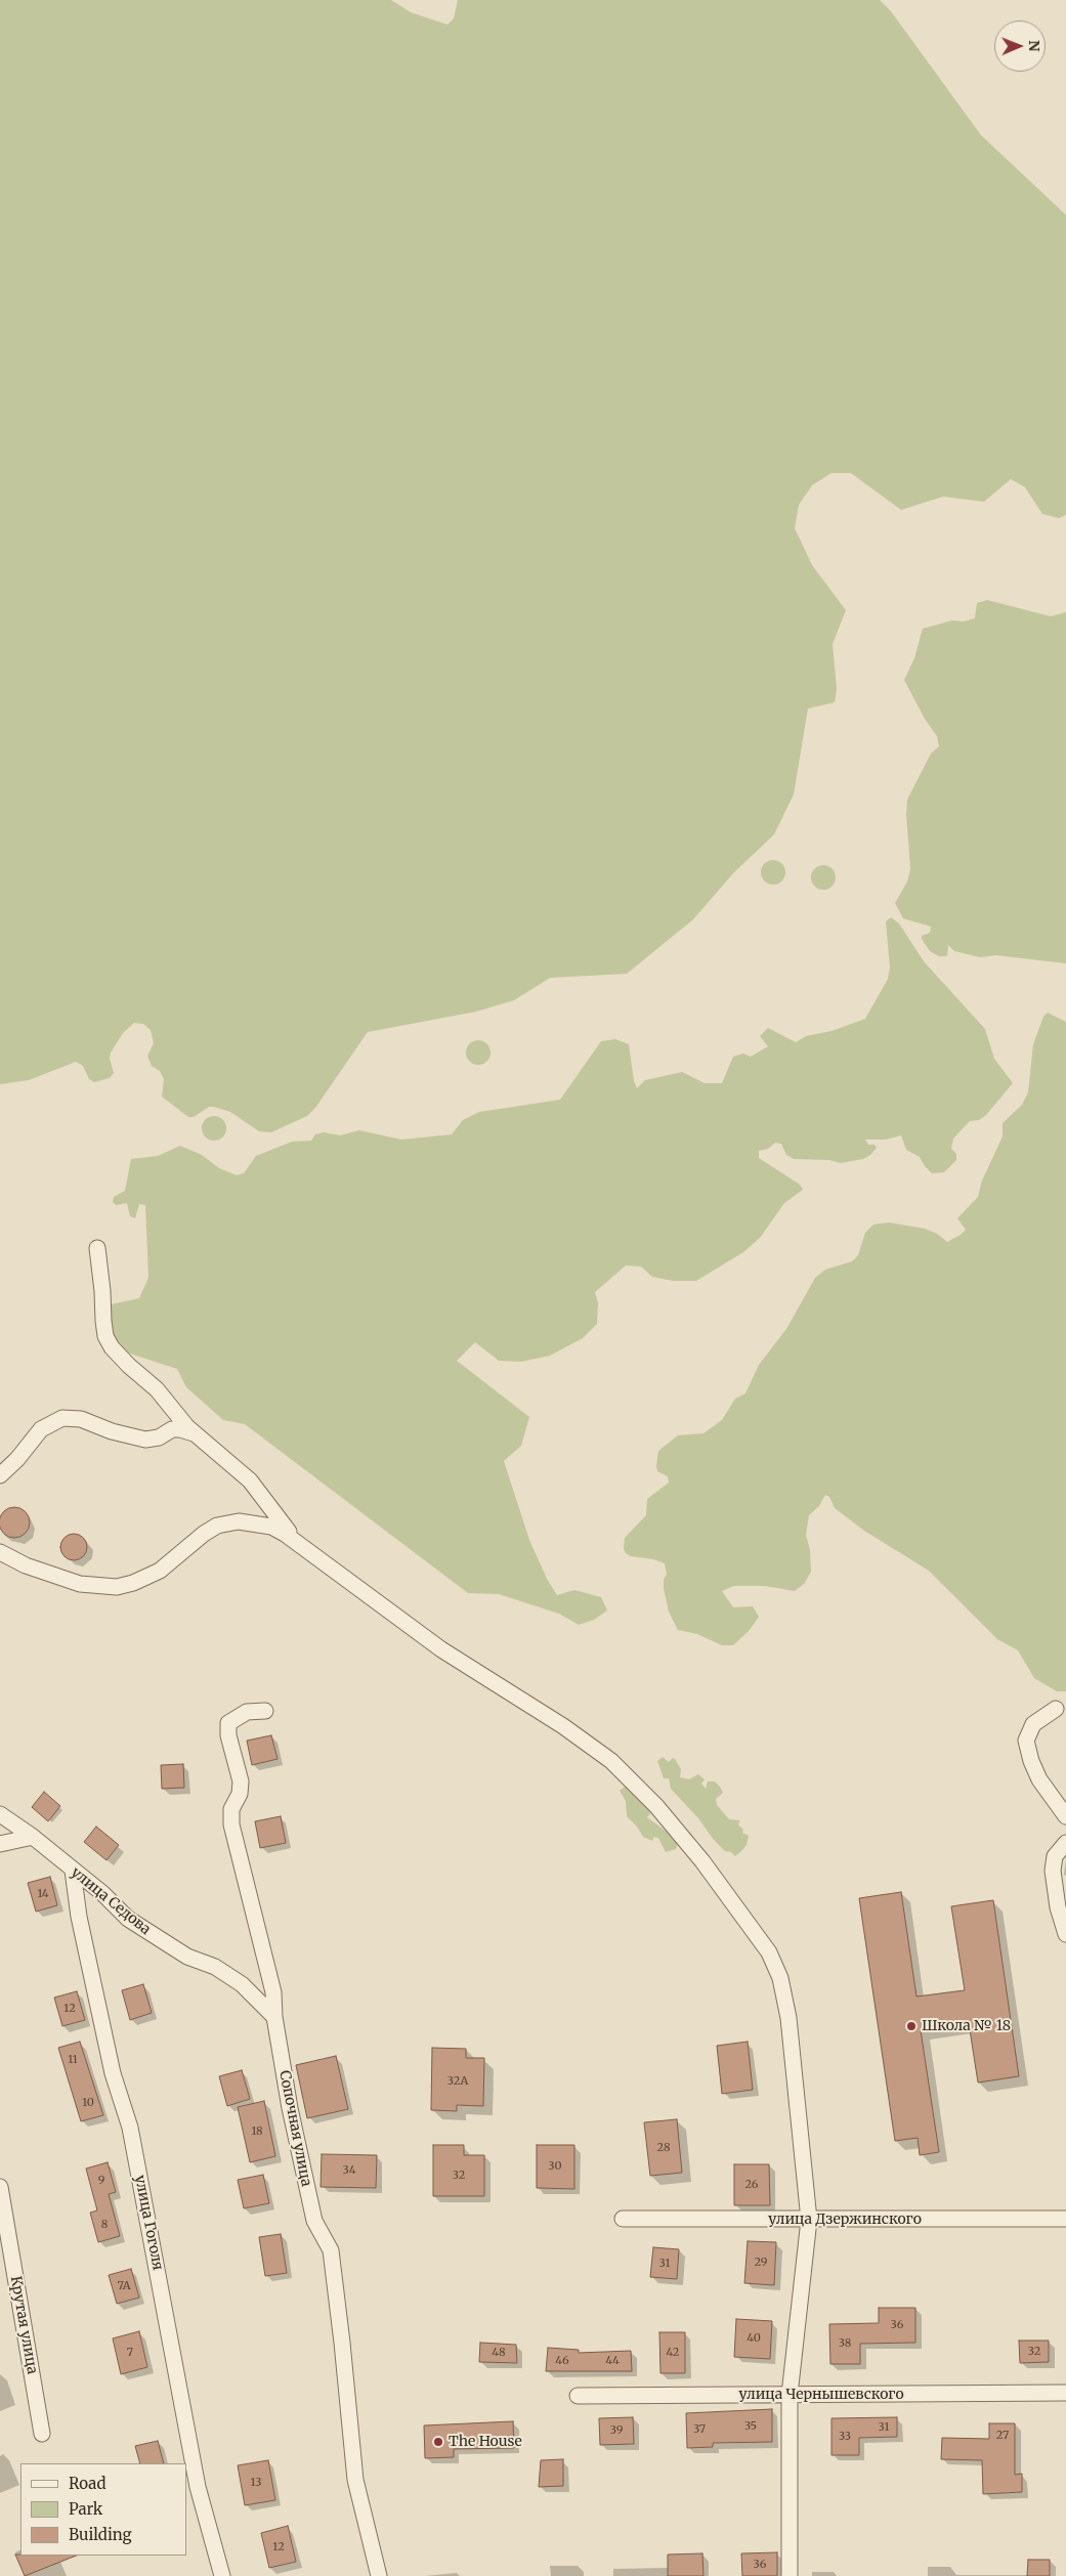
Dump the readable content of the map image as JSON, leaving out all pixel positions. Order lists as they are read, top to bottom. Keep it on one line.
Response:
{"streets":{"street":["улица Седова","Сопочная улица","улица Дзержинского","улица Гоголя","Крутая улица","улица Чернышевского"]},"crossings":[["улица Седова","Сопочная улица"],["улица Седова","улица Гоголя"]],"places":["Школа № 18","The House"],"house_numbers":["14","12","11","32А","10","18","28","30","34","32","9","26","8","29","31","7А","36","40","38","32","7","48","42","46","44","35","31","37","39","27","33","13","12","36"],"legend":["Road","Park","Building"],"north":"right"}
